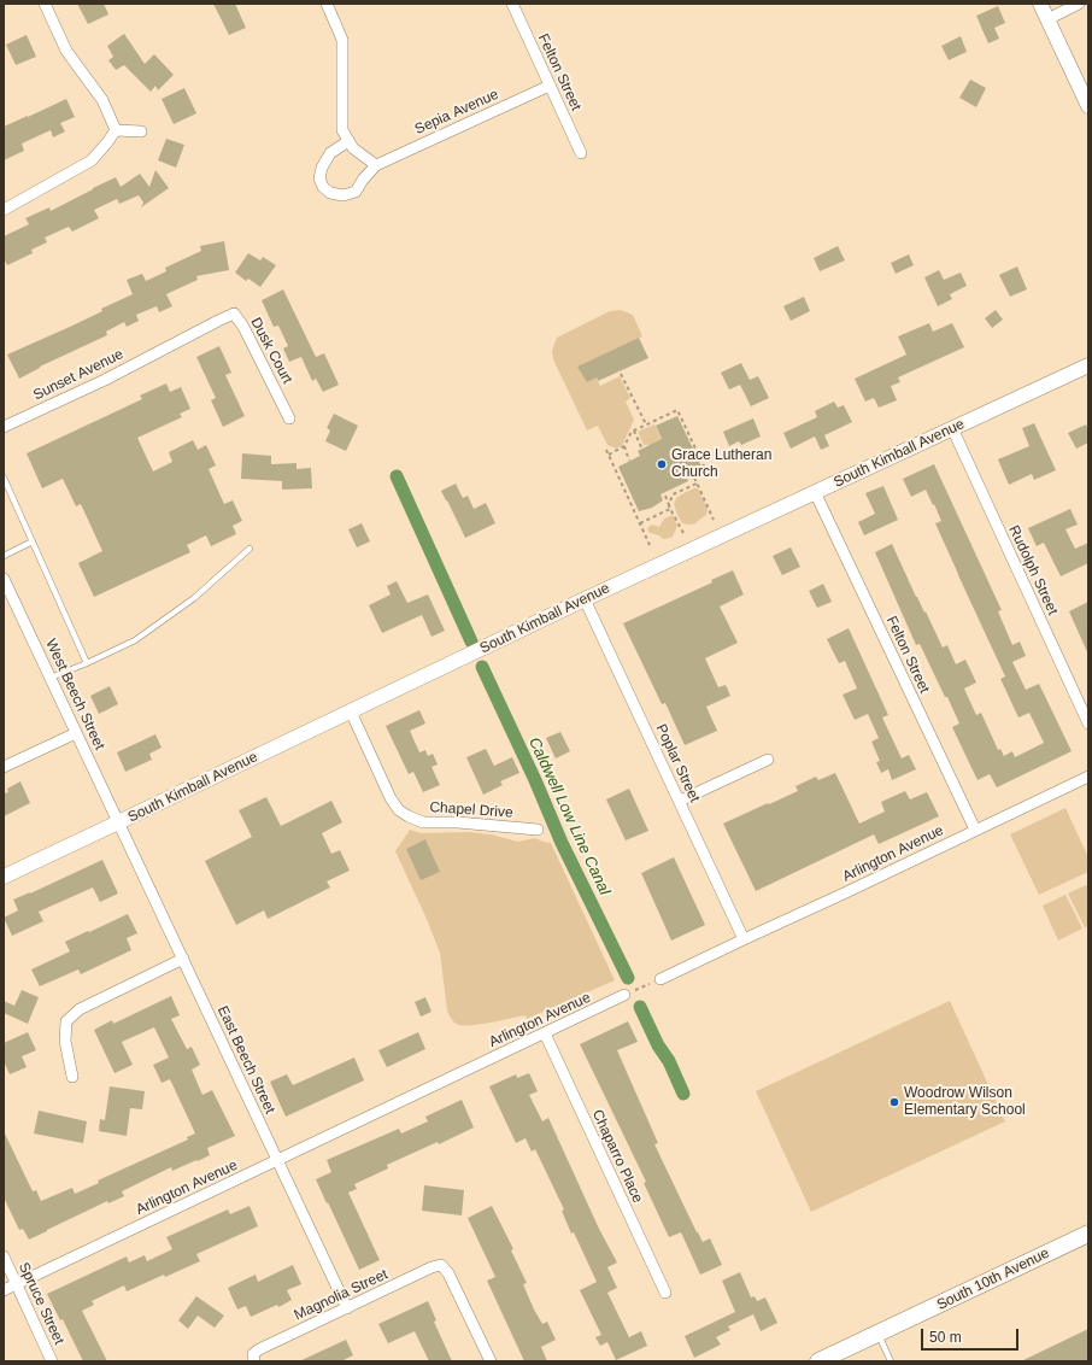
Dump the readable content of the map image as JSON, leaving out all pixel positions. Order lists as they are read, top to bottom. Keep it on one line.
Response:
{"streets":{"main road":["South 10th Avenue"],"street":["Felton Street","Sepia Avenue","Dusk Court","Sunset Avenue","South Kimball Avenue","Rudolph Street","West Beech Street","Poplar Street","Chapel Drive","Arlington Avenue","East Beech Street","Chaparro Place","Magnolia Street","Spruce Street"]},"crossings":[["Felton Street","Sepia Avenue"],["Felton Street","South Kimball Avenue"],["Felton Street","Arlington Avenue"],["Dusk Court","Sunset Avenue"],["South Kimball Avenue","Rudolph Street"],["South Kimball Avenue","West Beech Street"],["South Kimball Avenue","Poplar Street"],["South Kimball Avenue","Chapel Drive"],["South Kimball Avenue","East Beech Street"],["West Beech Street","East Beech Street"],["Poplar Street","Arlington Avenue"],["Arlington Avenue","East Beech Street"],["Arlington Avenue","Chaparro Place"],["Arlington Avenue","Spruce Street"],["East Beech Street","Magnolia Street"]],"water":["Caldwell Low Line Canal"],"places":["Grace Lutheran Church","Woodrow Wilson Elementary School"],"scale_bar":"50 m"}
